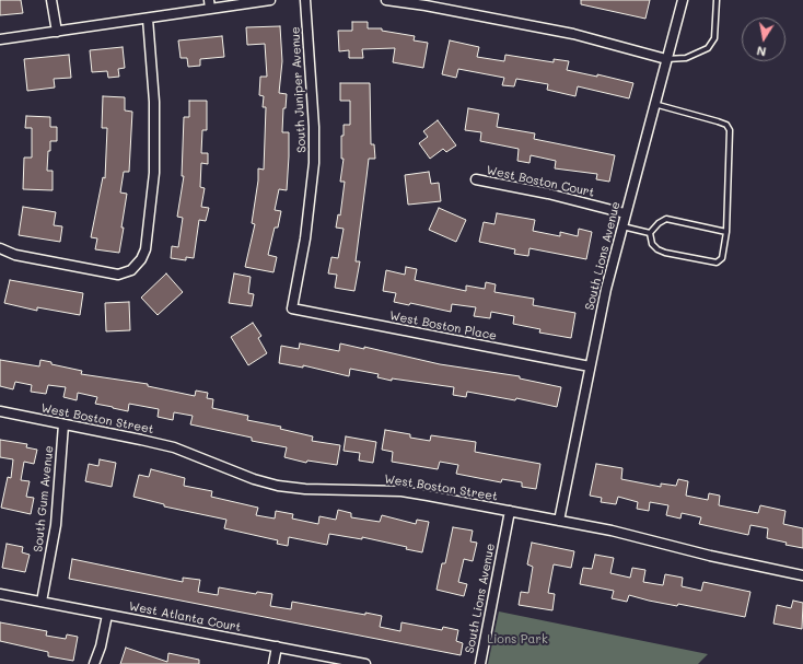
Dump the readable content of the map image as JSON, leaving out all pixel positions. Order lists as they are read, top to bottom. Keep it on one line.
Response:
{"streets":{"street":["South Juniper Avenue","West Boston Court","South Lions Avenue","West Boston Place","West Boston Street","South Gum Avenue","West Atlanta Court"]},"crossings":[["South Juniper Avenue","West Boston Place"],["West Boston Court","South Lions Avenue"],["South Lions Avenue","West Boston Place"],["South Lions Avenue","West Boston Street"],["West Boston Street","South Gum Avenue"],["South Gum Avenue","West Atlanta Court"]],"parks":["Lions Park"],"north":"bottom"}
